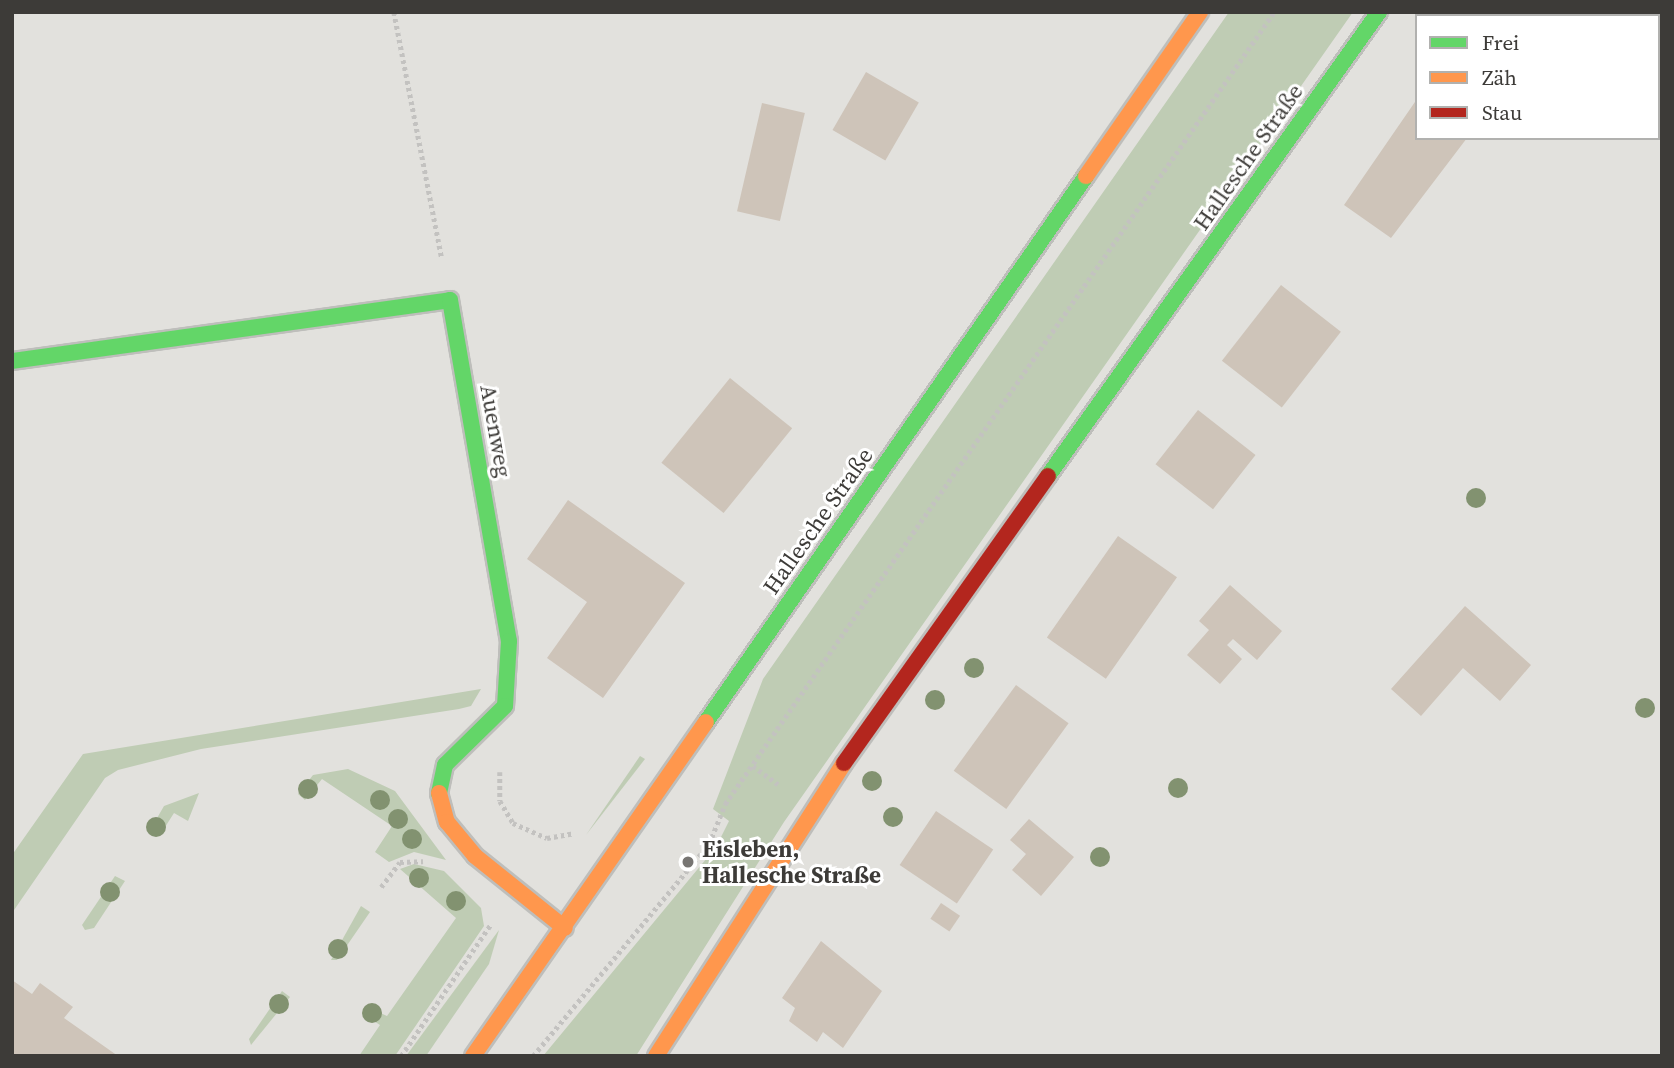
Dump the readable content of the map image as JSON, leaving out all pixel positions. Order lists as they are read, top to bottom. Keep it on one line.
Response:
{"streets":{"street":["Hallesche Straße","Auenweg"]},"crossings":[["Hallesche Straße","Auenweg"]],"places":["Eisleben, Hallesche Straße"],"legend":["Frei","Zäh","Stau"]}
